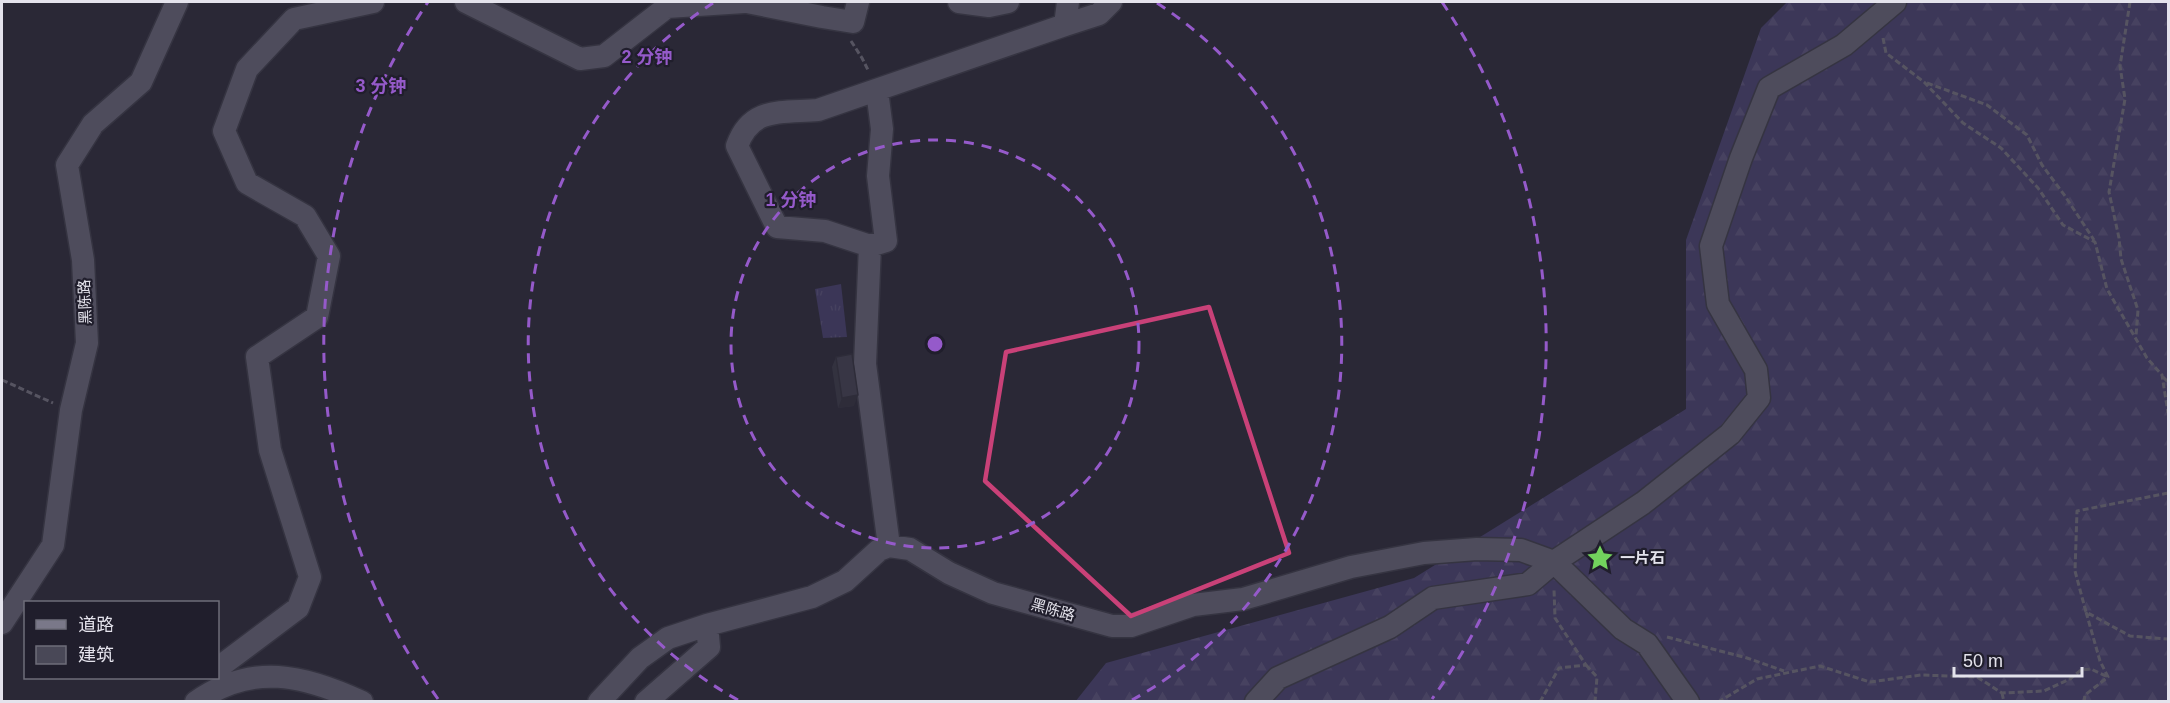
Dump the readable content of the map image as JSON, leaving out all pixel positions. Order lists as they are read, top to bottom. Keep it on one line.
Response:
{"streets":{"street":["黑陈路"]},"places":{"place":["一片石"]},"legend":["道路","建筑"],"scale_bar":"50 m","rings":["2 分钟","3 分钟","1 分钟"]}
